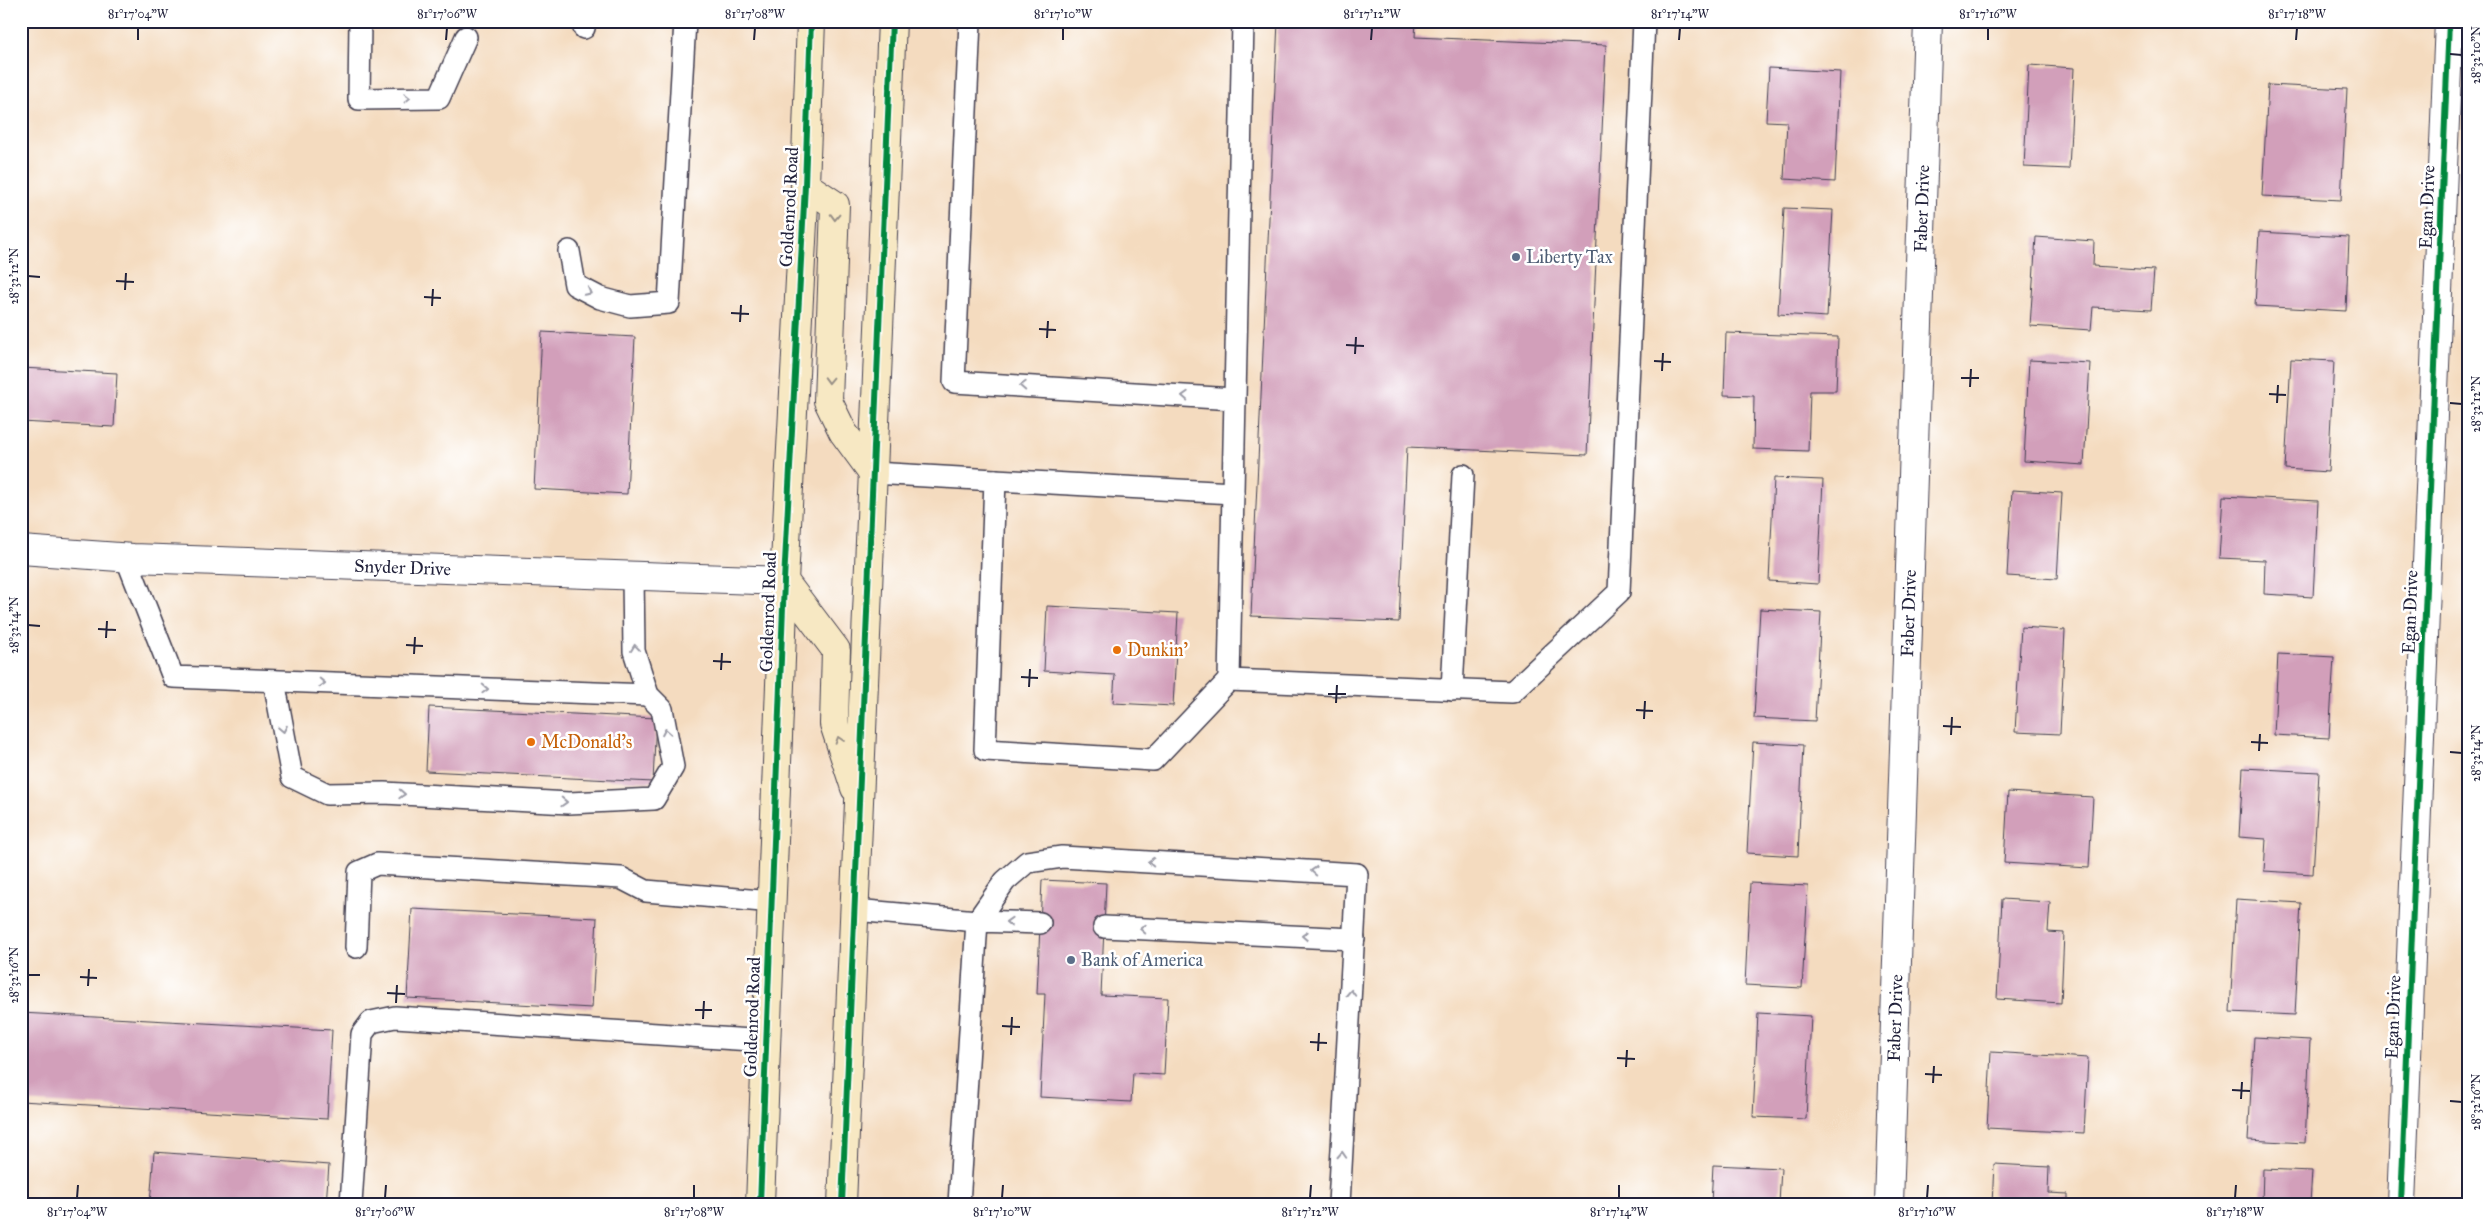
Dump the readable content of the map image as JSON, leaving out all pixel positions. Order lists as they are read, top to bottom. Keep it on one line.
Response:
{"streets":{"main road":["Goldenrod Road"],"street":["Egan Drive","Faber Drive","Snyder Drive"]},"crossings":[["Goldenrod Road","Snyder Drive"]],"places":["Liberty Tax","Dunkin'","McDonald's","Bank of America"],"coordinates":["81°17'04\"W","81°17'06\"W","81°17'08\"W","81°17'10\"W","81°17'12\"W","81°17'14\"W","81°17'16\"W","81°17'18\"W","28°32'10\"N","28°32'12\"N","28°32'14\"N","28°32'16\"N"]}
